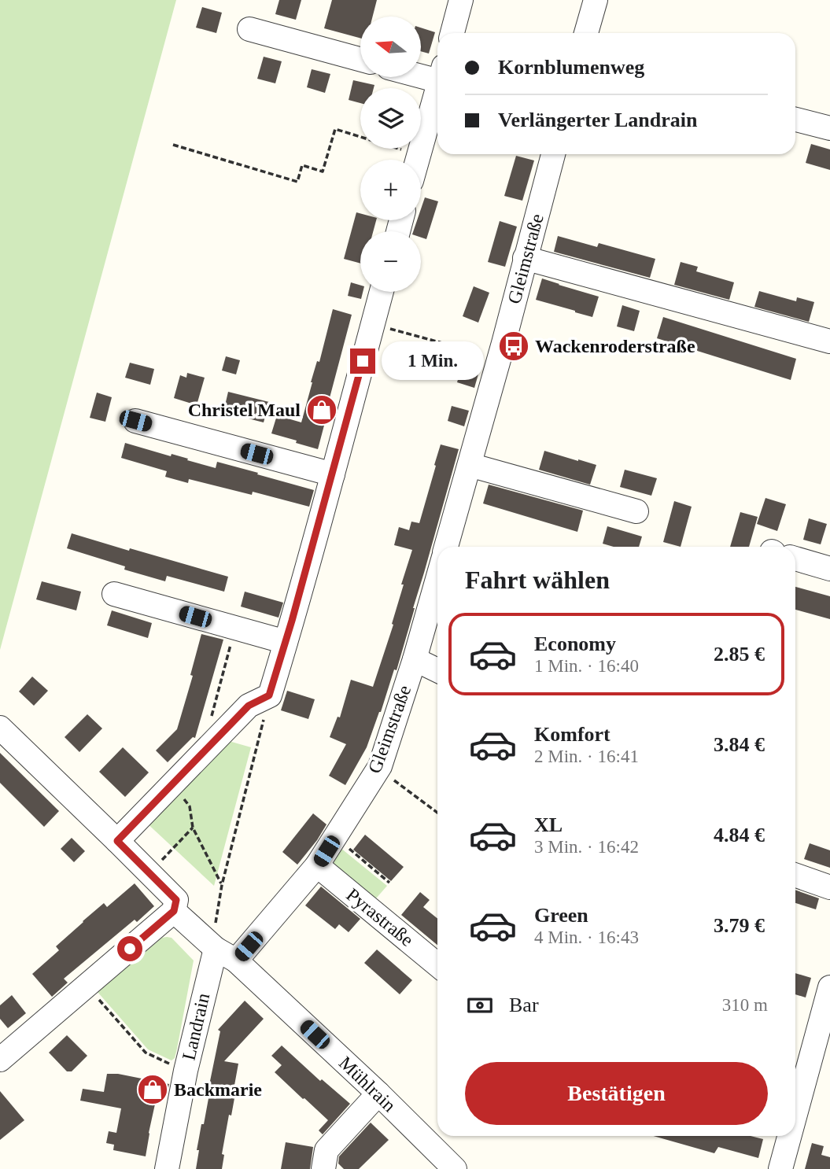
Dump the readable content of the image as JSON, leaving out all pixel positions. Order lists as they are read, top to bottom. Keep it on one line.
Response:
{"streets":{"street":["Gleimstraße","Pyrastraße","Landrain","Mühlrain"]},"crossings":[["Gleimstraße","Pyrastraße"],["Gleimstraße","Mühlrain"],["Landrain","Mühlrain"]],"places":{"bus stop":["Wackenroderstraße"],"shop":["Christel Maul","Backmarie"]},"north":"left","page":{"map_buttons":["+","−"],"banner":["Kornblumenweg","Verlängerter Landrain"],"bubble":"1 Min.","heading":"Fahrt wählen","list":[{"name":"Economy","note":"1 Min. · 16:40","value":"2.85 €"},{"name":"Komfort","note":"2 Min. · 16:41","value":"3.84 €"},{"name":"XL","note":"3 Min. · 16:42","value":"4.84 €"},{"name":"Green","note":"4 Min. · 16:43","value":"3.79 €"}],"pay":["Bar","310 m"],"buttons":"Bestätigen"}}
